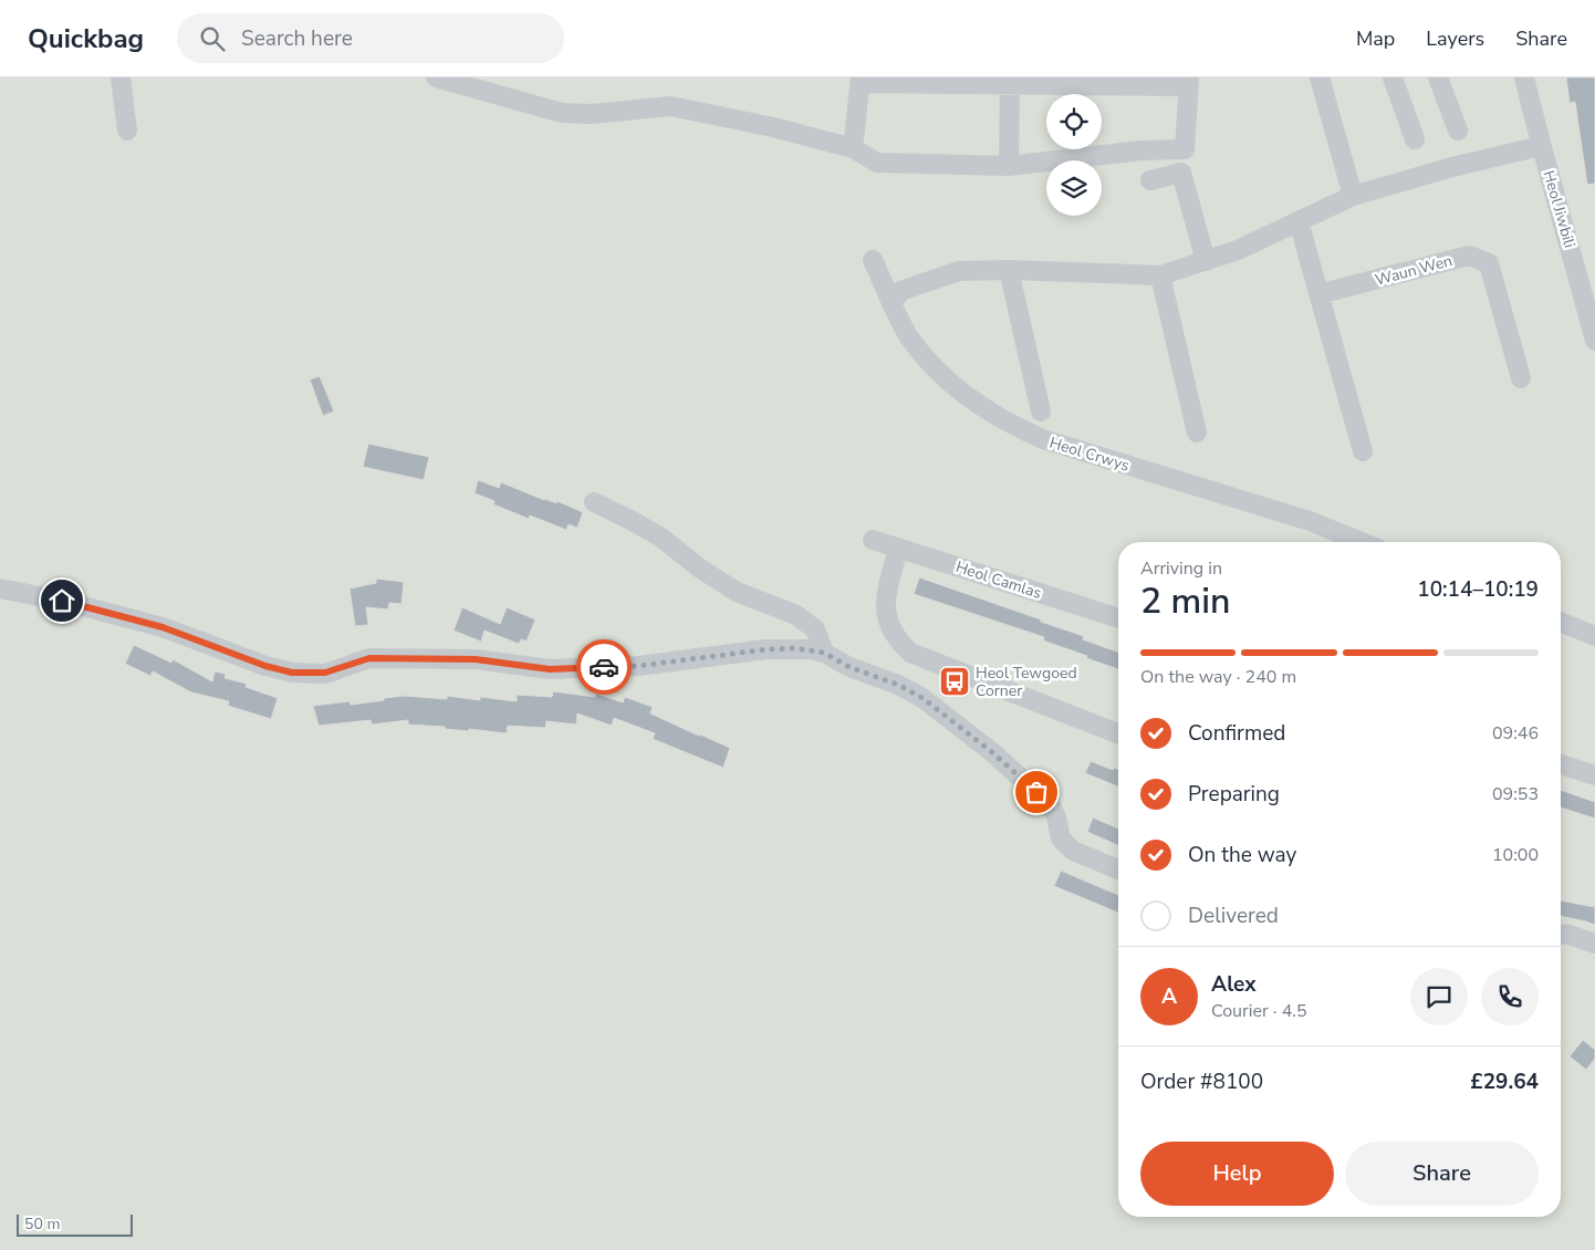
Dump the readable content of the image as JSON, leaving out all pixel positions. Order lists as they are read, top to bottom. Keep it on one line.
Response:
{"streets":{"street":["Heol Jiwbili","Waun Wen","Heol Crwys","Heol Camlas"]},"places":{"bus stop":["Heol Tewgoed Corner"]},"scale_bar":"50 m","page":{"header":"Quickbag","search":"Search here","nav":["Map","Layers","Share"],"heading":["2 min","Arriving in","10:14–10:19"],"panel":["Alex","Courier · 4.5","Order #8100","£29.64"],"bar":"On the way · 240 m","list":[["Confirmed","09:46"],["Preparing","09:53"],["On the way","10:00"],"Delivered"],"round":"A","buttons":["Help","Share"],"scale":"50 m"}}
